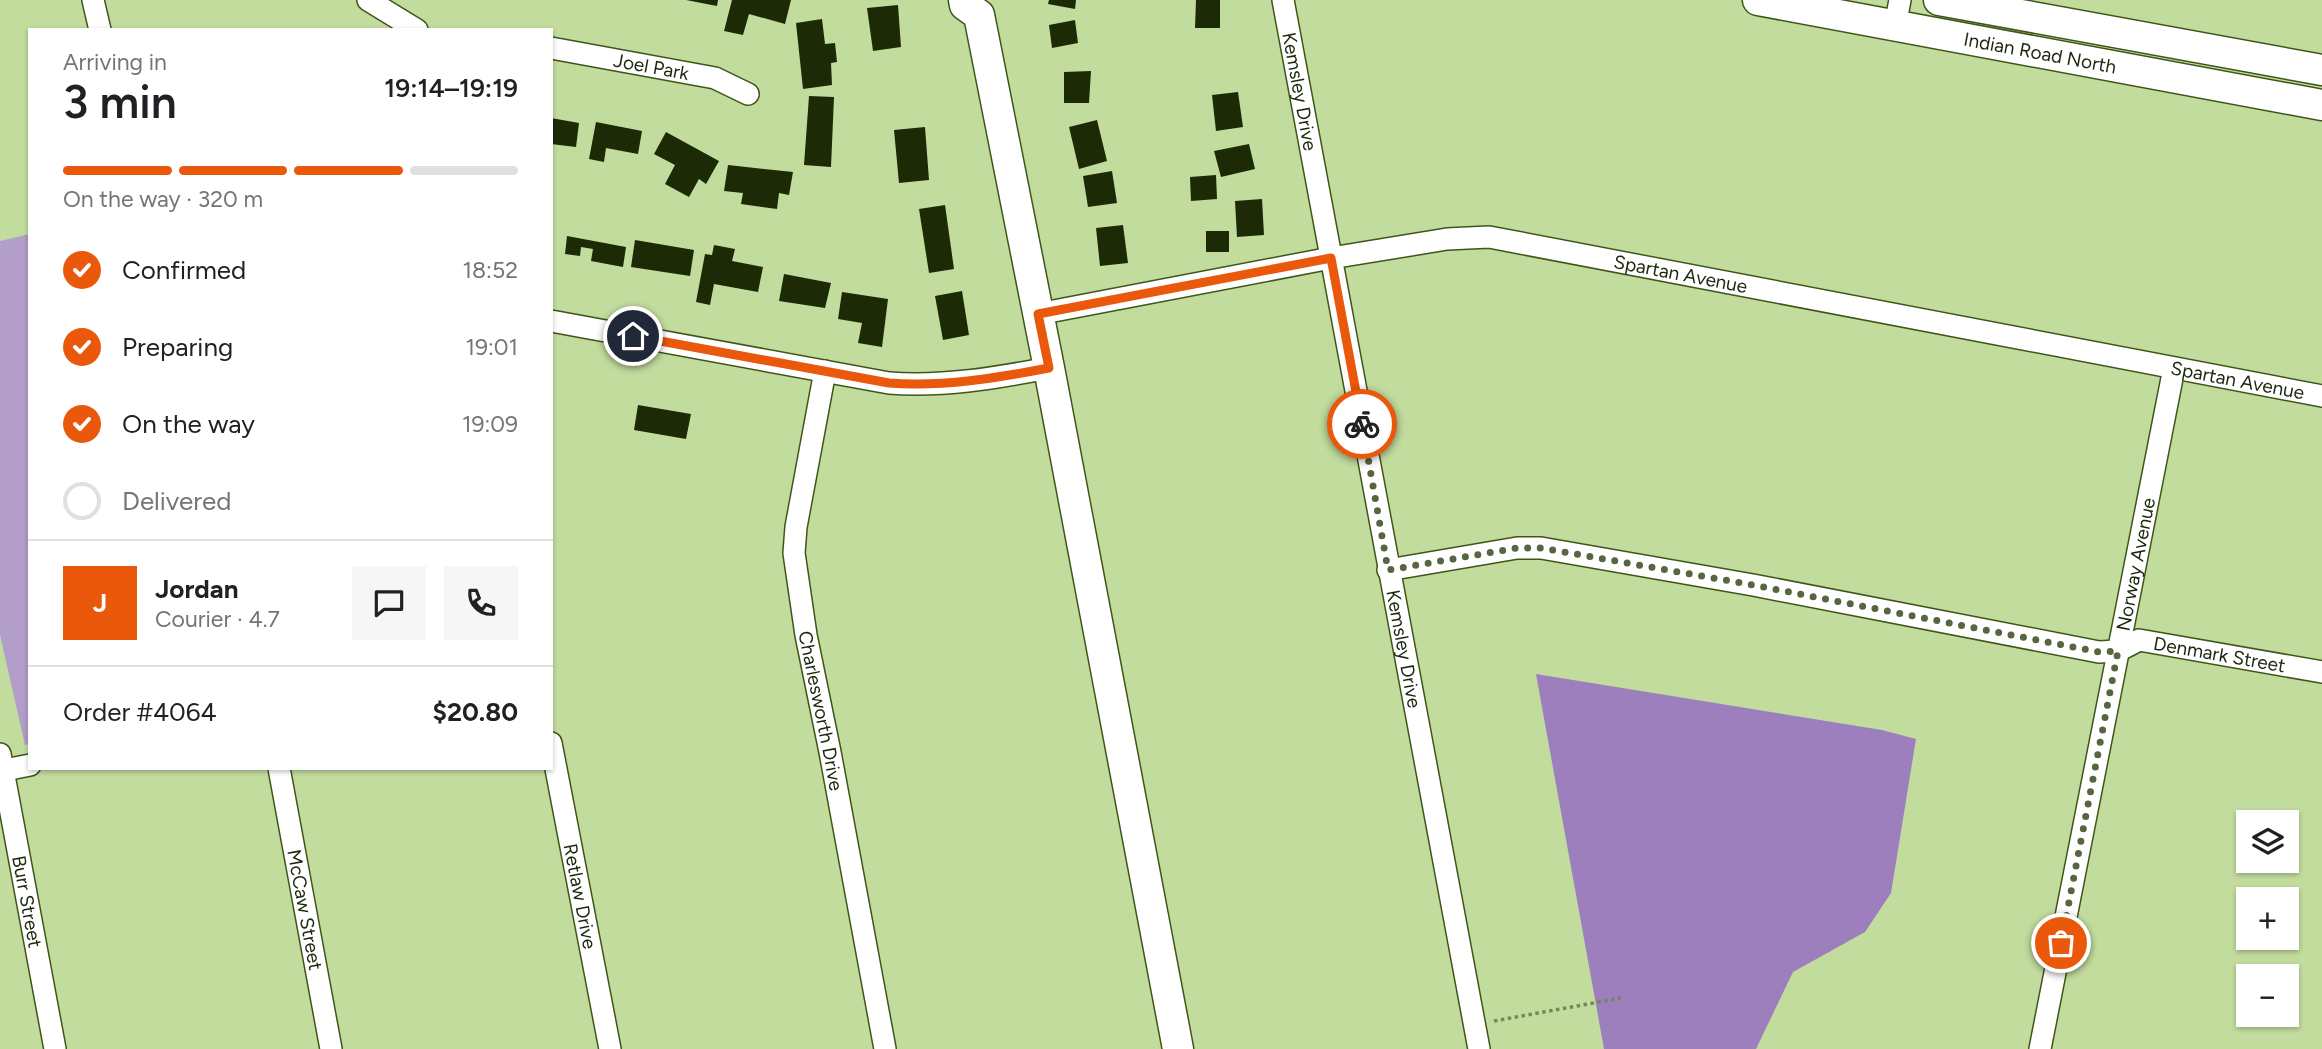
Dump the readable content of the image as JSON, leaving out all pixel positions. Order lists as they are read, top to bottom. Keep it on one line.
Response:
{"streets":{"main road":["Indian Road North"],"street":["Joel Park","Kemsley Drive","Spartan Avenue","Norway Avenue","Denmark Street","Charlesworth Drive","Retlaw Drive","Burr Street","McCaw Street"]},"crossings":[["Kemsley Drive","Spartan Avenue"],["Kemsley Drive","Denmark Street"],["Spartan Avenue","Norway Avenue"],["Norway Avenue","Denmark Street"]],"page":{"heading":["3 min","Arriving in","19:14–19:19"],"panel":["Jordan","Courier · 4.7","Order #4064","$20.80"],"bar":"On the way · 320 m","list":[["Confirmed","18:52"],["Preparing","19:01"],["On the way","19:09"],"Delivered"],"round":"J","map_buttons":["+","−"]}}
